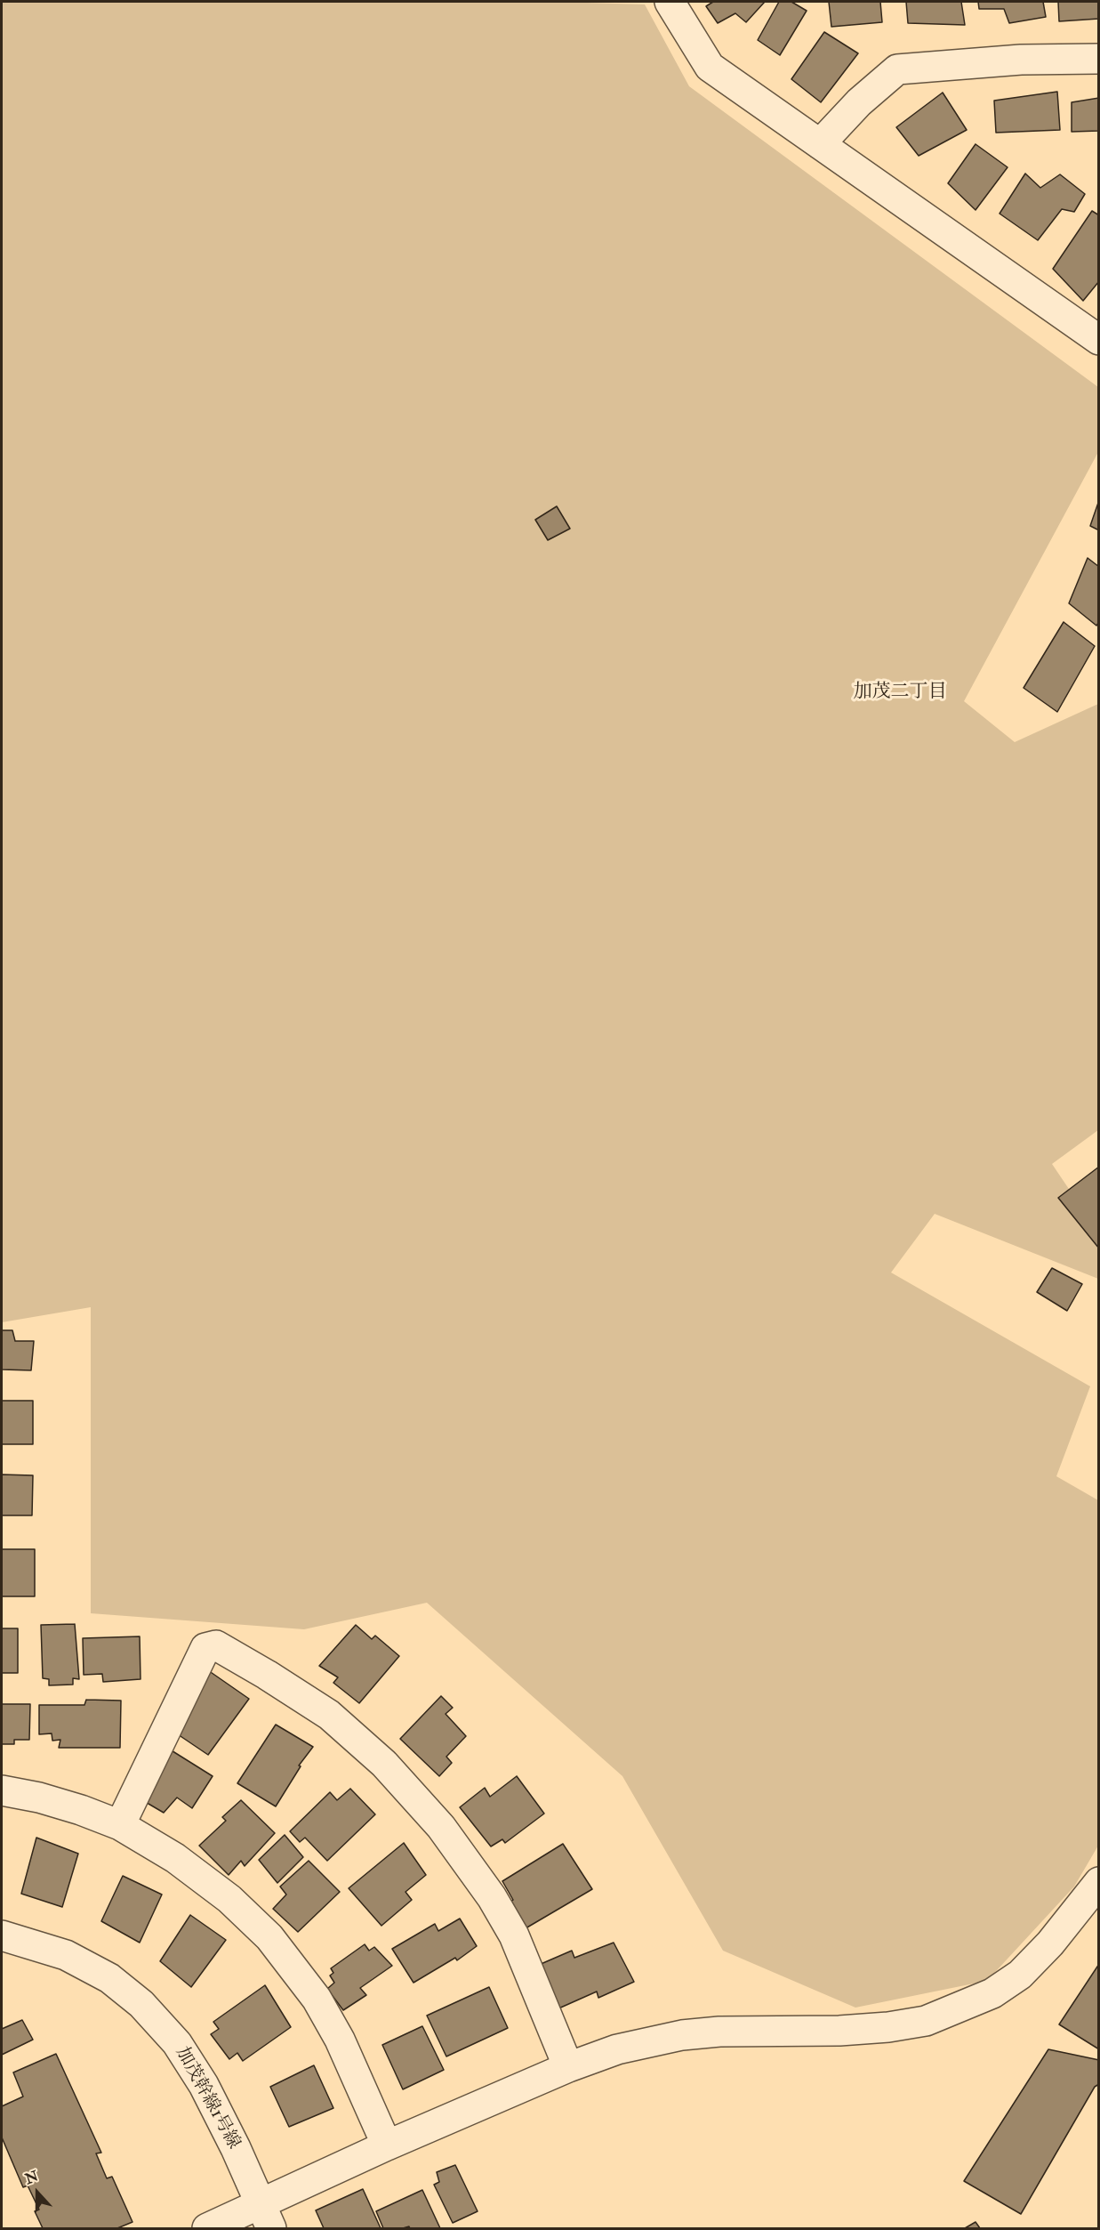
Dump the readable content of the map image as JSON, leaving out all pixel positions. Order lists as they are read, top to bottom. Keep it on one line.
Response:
{"streets":{"street":["加茂幹線1号線"]},"districts":["加茂二丁目"],"north":"top"}
